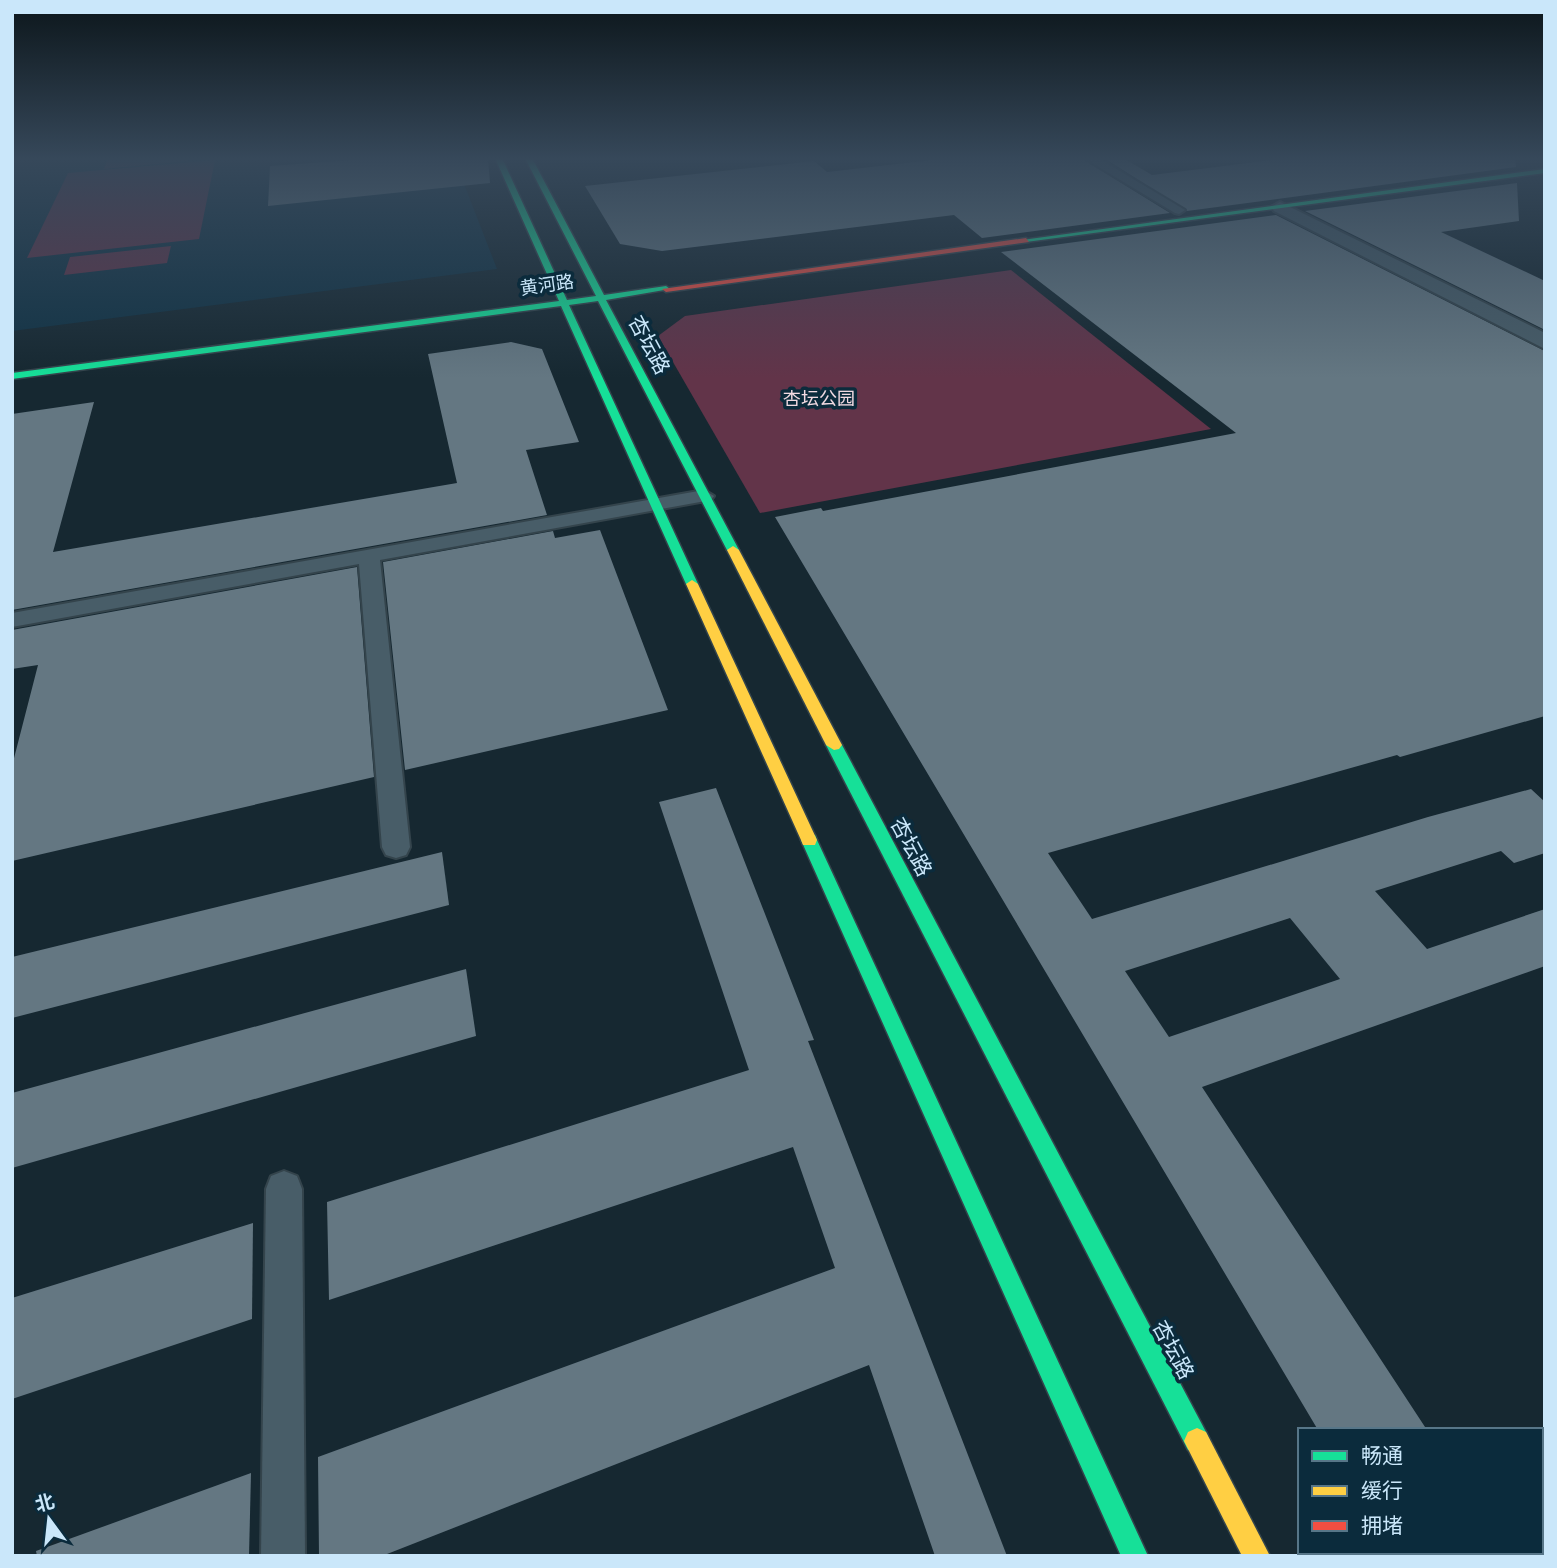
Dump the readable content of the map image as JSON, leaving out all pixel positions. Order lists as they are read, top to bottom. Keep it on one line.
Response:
{"streets":{"main road":["黄河路","杏坛路"]},"crossings":[["黄河路","杏坛路"]],"parks":["杏坛公园"],"legend":["畅通","缓行","拥堵"],"north":"top"}
